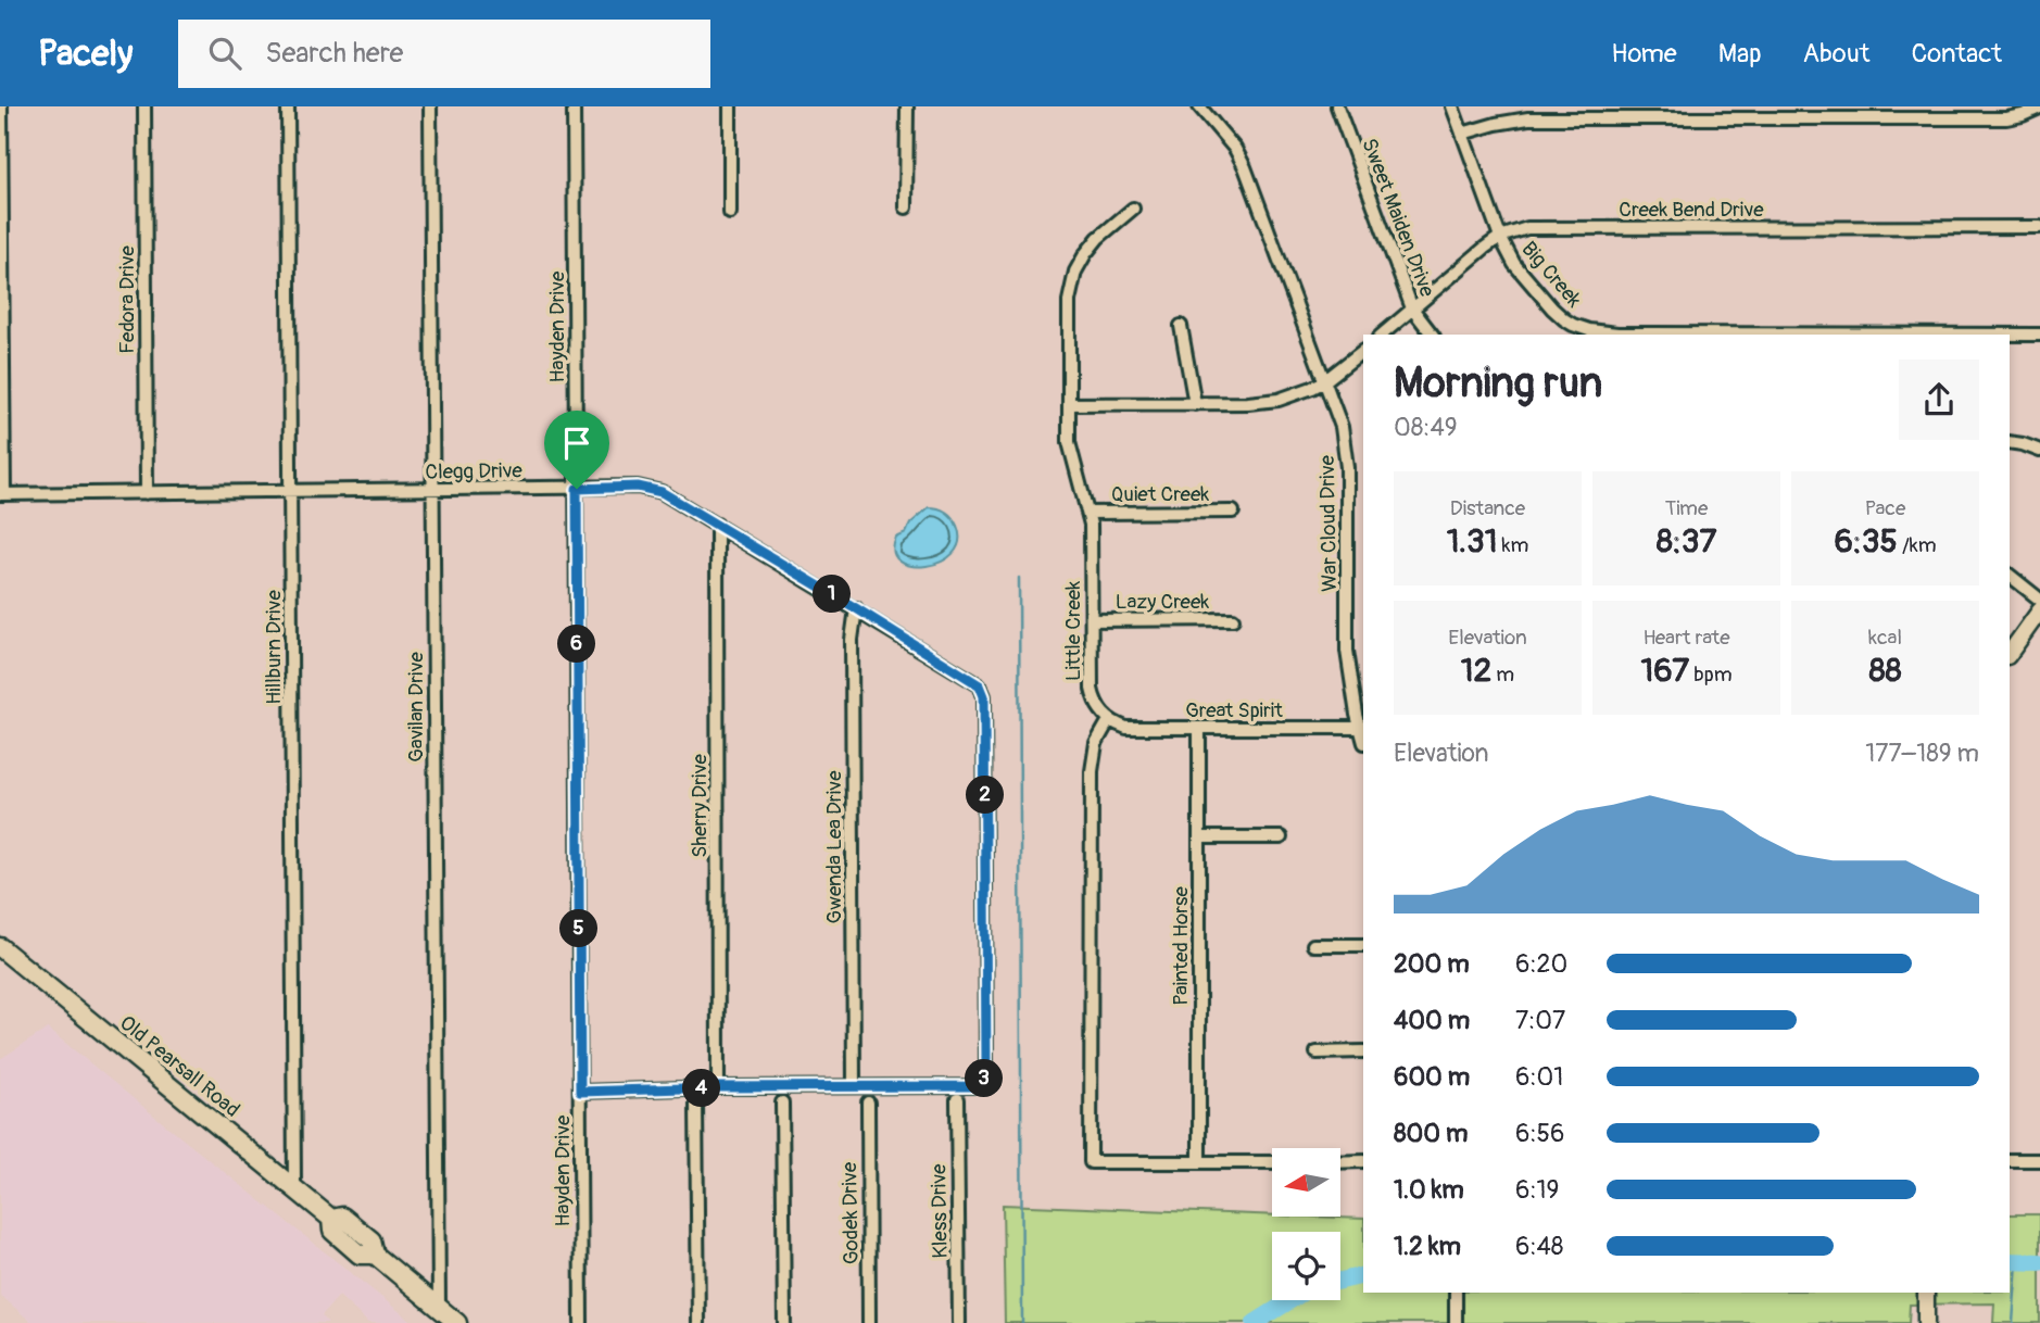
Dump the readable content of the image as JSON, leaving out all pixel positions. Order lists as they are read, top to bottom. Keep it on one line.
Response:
{"streets":{"main road":["Old Pearsall Road"],"street":["Creek Bend Drive","Sweet Maiden Drive","Big Creek","Fedora Drive","Hayden Drive","Clegg Drive","Quiet Creek","War Cloud Drive","Lazy Creek","Little Creek","Hillburn Drive","Gavilan Drive","Great Spirit","Sherry Drive","Gwenda Lea Drive","Painted Horse","Kless Drive","Godek Drive"]},"crossings":[["Creek Bend Drive","Sweet Maiden Drive"],["Creek Bend Drive","Big Creek"],["Fedora Drive","Clegg Drive"],["Hayden Drive","Clegg Drive"],["Clegg Drive","Hillburn Drive"],["Clegg Drive","Gavilan Drive"],["Clegg Drive","Sherry Drive"],["Clegg Drive","Gwenda Lea Drive"],["Quiet Creek","Little Creek"],["War Cloud Drive","Great Spirit"],["Lazy Creek","Little Creek"],["Little Creek","Great Spirit"],["Hillburn Drive","Old Pearsall Road"],["Gavilan Drive","Old Pearsall Road"],["Great Spirit","Painted Horse"]],"north":"left","page":{"header":"Pacely","search":"Search here","nav":["Home","Map","About","Contact"],"heading":["Morning run","08:49"],"stats":[["Distance","1.31 km"],["Time","8:37"],["Pace","6:35 /km"],["Elevation","12 m"],["Heart rate","167 bpm"],["kcal","88"]],"pins":["1","6","2","5","3","4"],"chart":["Elevation","177–189 m"],"list":[{"name":"200 m","note":"6:20"},{"name":"400 m","note":"7:07"},{"name":"600 m","note":"6:01"},{"name":"800 m","note":"6:56"},{"name":"1.0 km","note":"6:19"},{"name":"1.2 km","note":"6:48"}]}}
